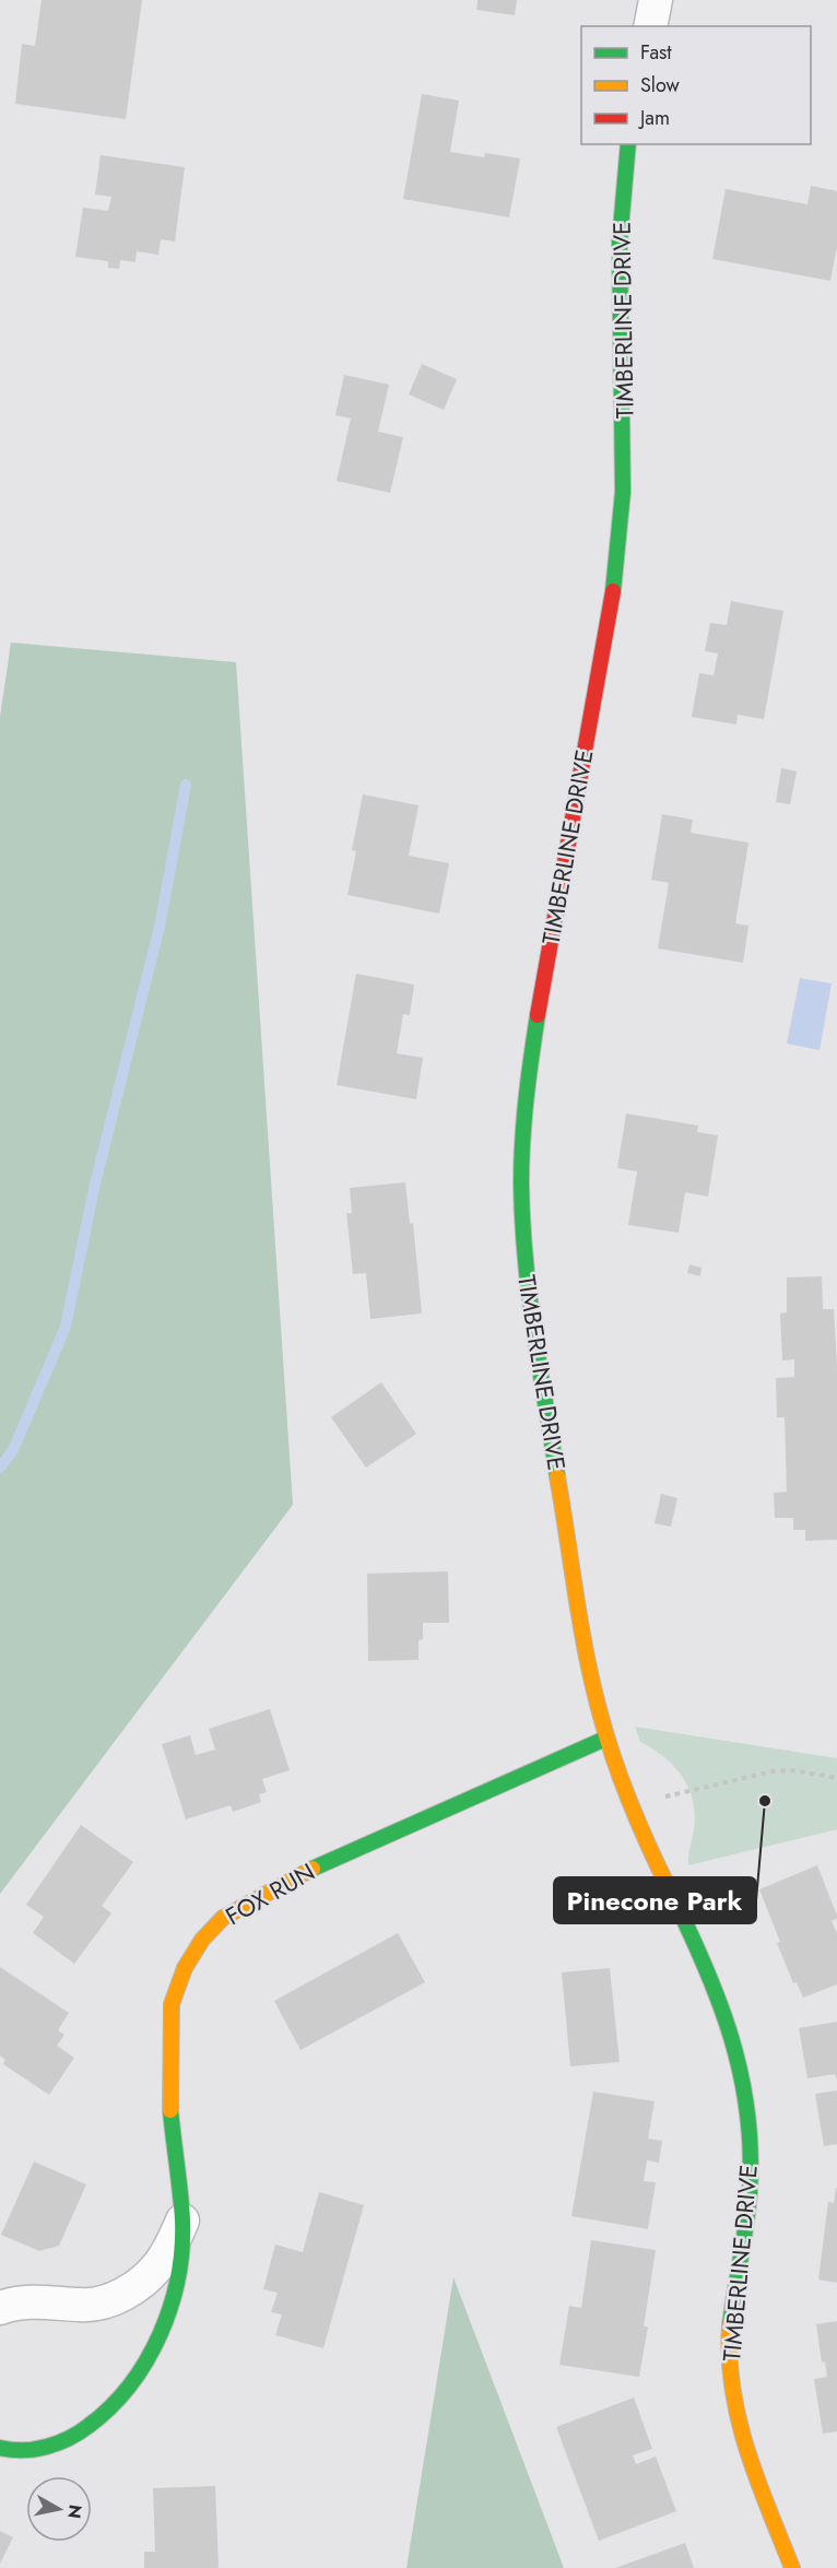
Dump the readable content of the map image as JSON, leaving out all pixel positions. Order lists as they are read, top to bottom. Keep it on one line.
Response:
{"streets":{"street":["TIMBERLINE DRIVE","FOX RUN"]},"crossings":[["TIMBERLINE DRIVE","FOX RUN"]],"places":["Pinecone Park"],"legend":["Fast","Slow","Jam"],"north":"right"}
